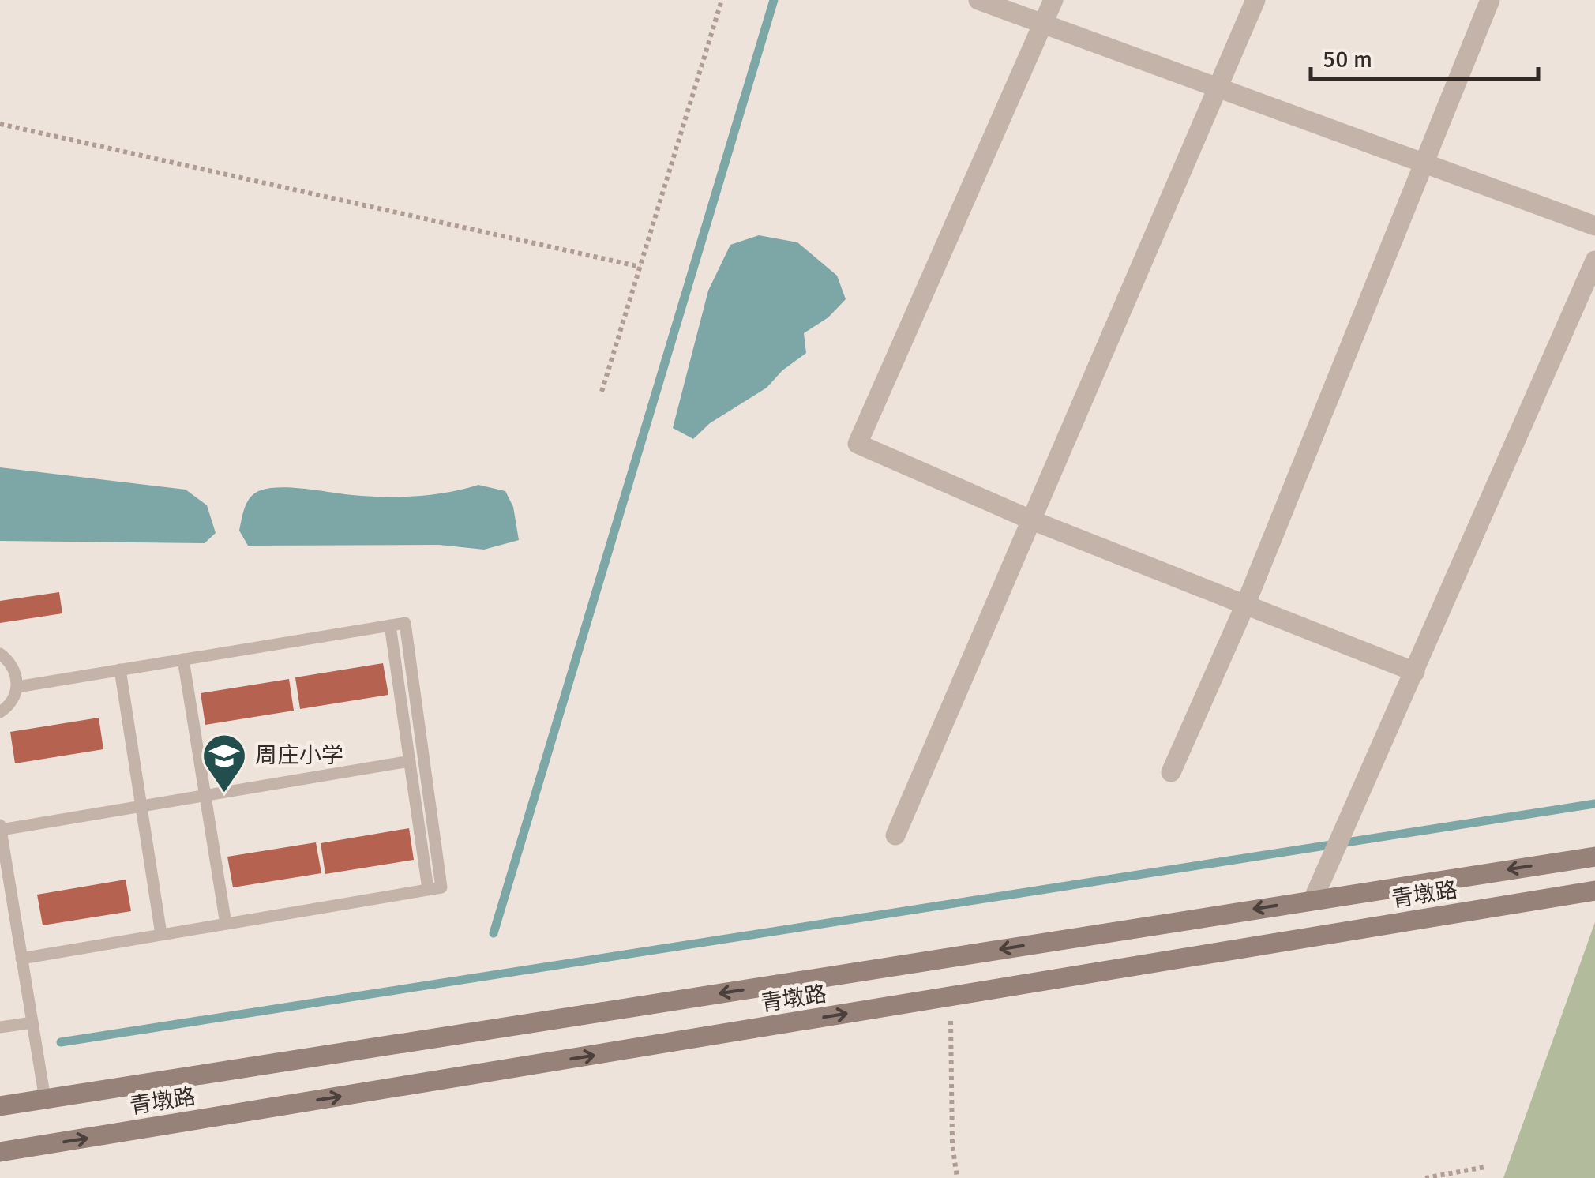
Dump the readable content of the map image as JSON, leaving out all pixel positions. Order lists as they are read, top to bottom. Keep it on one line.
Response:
{"streets":{"main road":["青墩路"]},"places":{"school or university":["周庄小学"]},"scale_bar":"50 m"}
